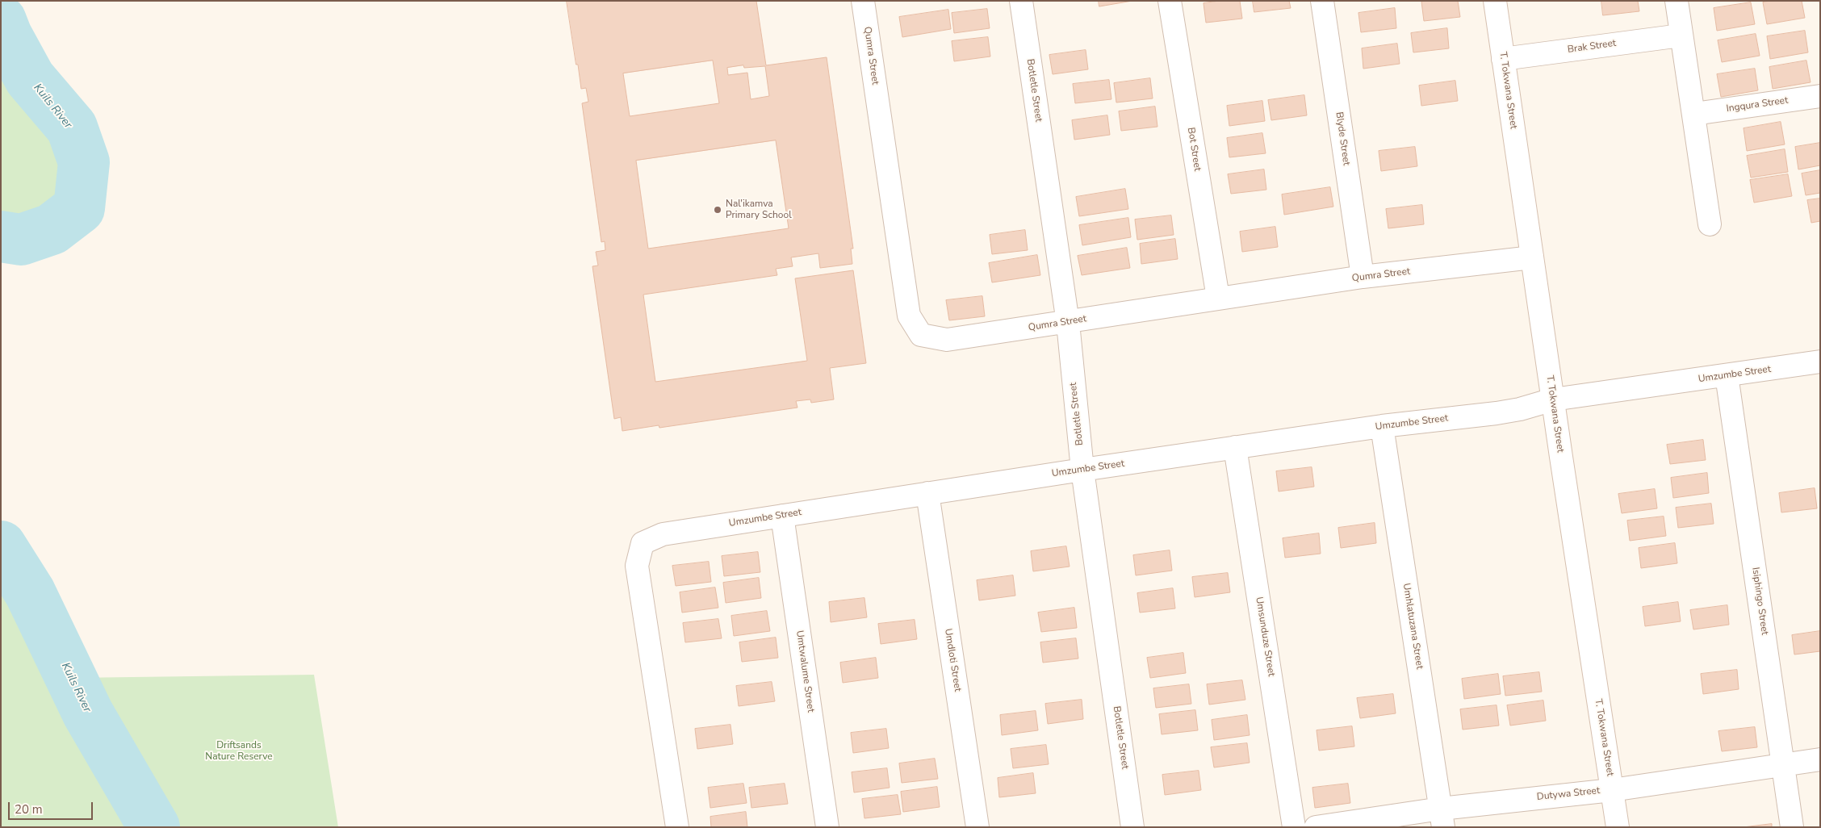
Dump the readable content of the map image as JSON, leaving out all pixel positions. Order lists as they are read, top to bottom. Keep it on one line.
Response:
{"streets":{"street":["Brak Street","Qumra Street","Botletle Street","T. Tokwana Street","Ingqura Street","Blyde Street","Bot Street","Umzumbe Street","Isiphingo Street","Umhlatuzana Street","Umsunduze Street","Umdloti Street","Umtwalume Street","Dutywa Street"]},"crossings":[["Brak Street","T. Tokwana Street"],["Qumra Street","Botletle Street"],["Qumra Street","T. Tokwana Street"],["Qumra Street","Blyde Street"],["Qumra Street","Bot Street"],["Botletle Street","Umzumbe Street"],["T. Tokwana Street","Umzumbe Street"],["T. Tokwana Street","Dutywa Street"],["Umzumbe Street","Isiphingo Street"],["Umzumbe Street","Umhlatuzana Street"],["Umzumbe Street","Umsunduze Street"],["Umzumbe Street","Umdloti Street"],["Umzumbe Street","Umtwalume Street"],["Isiphingo Street","Dutywa Street"],["Umhlatuzana Street","Dutywa Street"]],"water":["Kuils River"],"parks":["Driftsands Nature Reserve"],"places":["Nal'ikamva Primary School"],"scale_bar":"20 m"}
